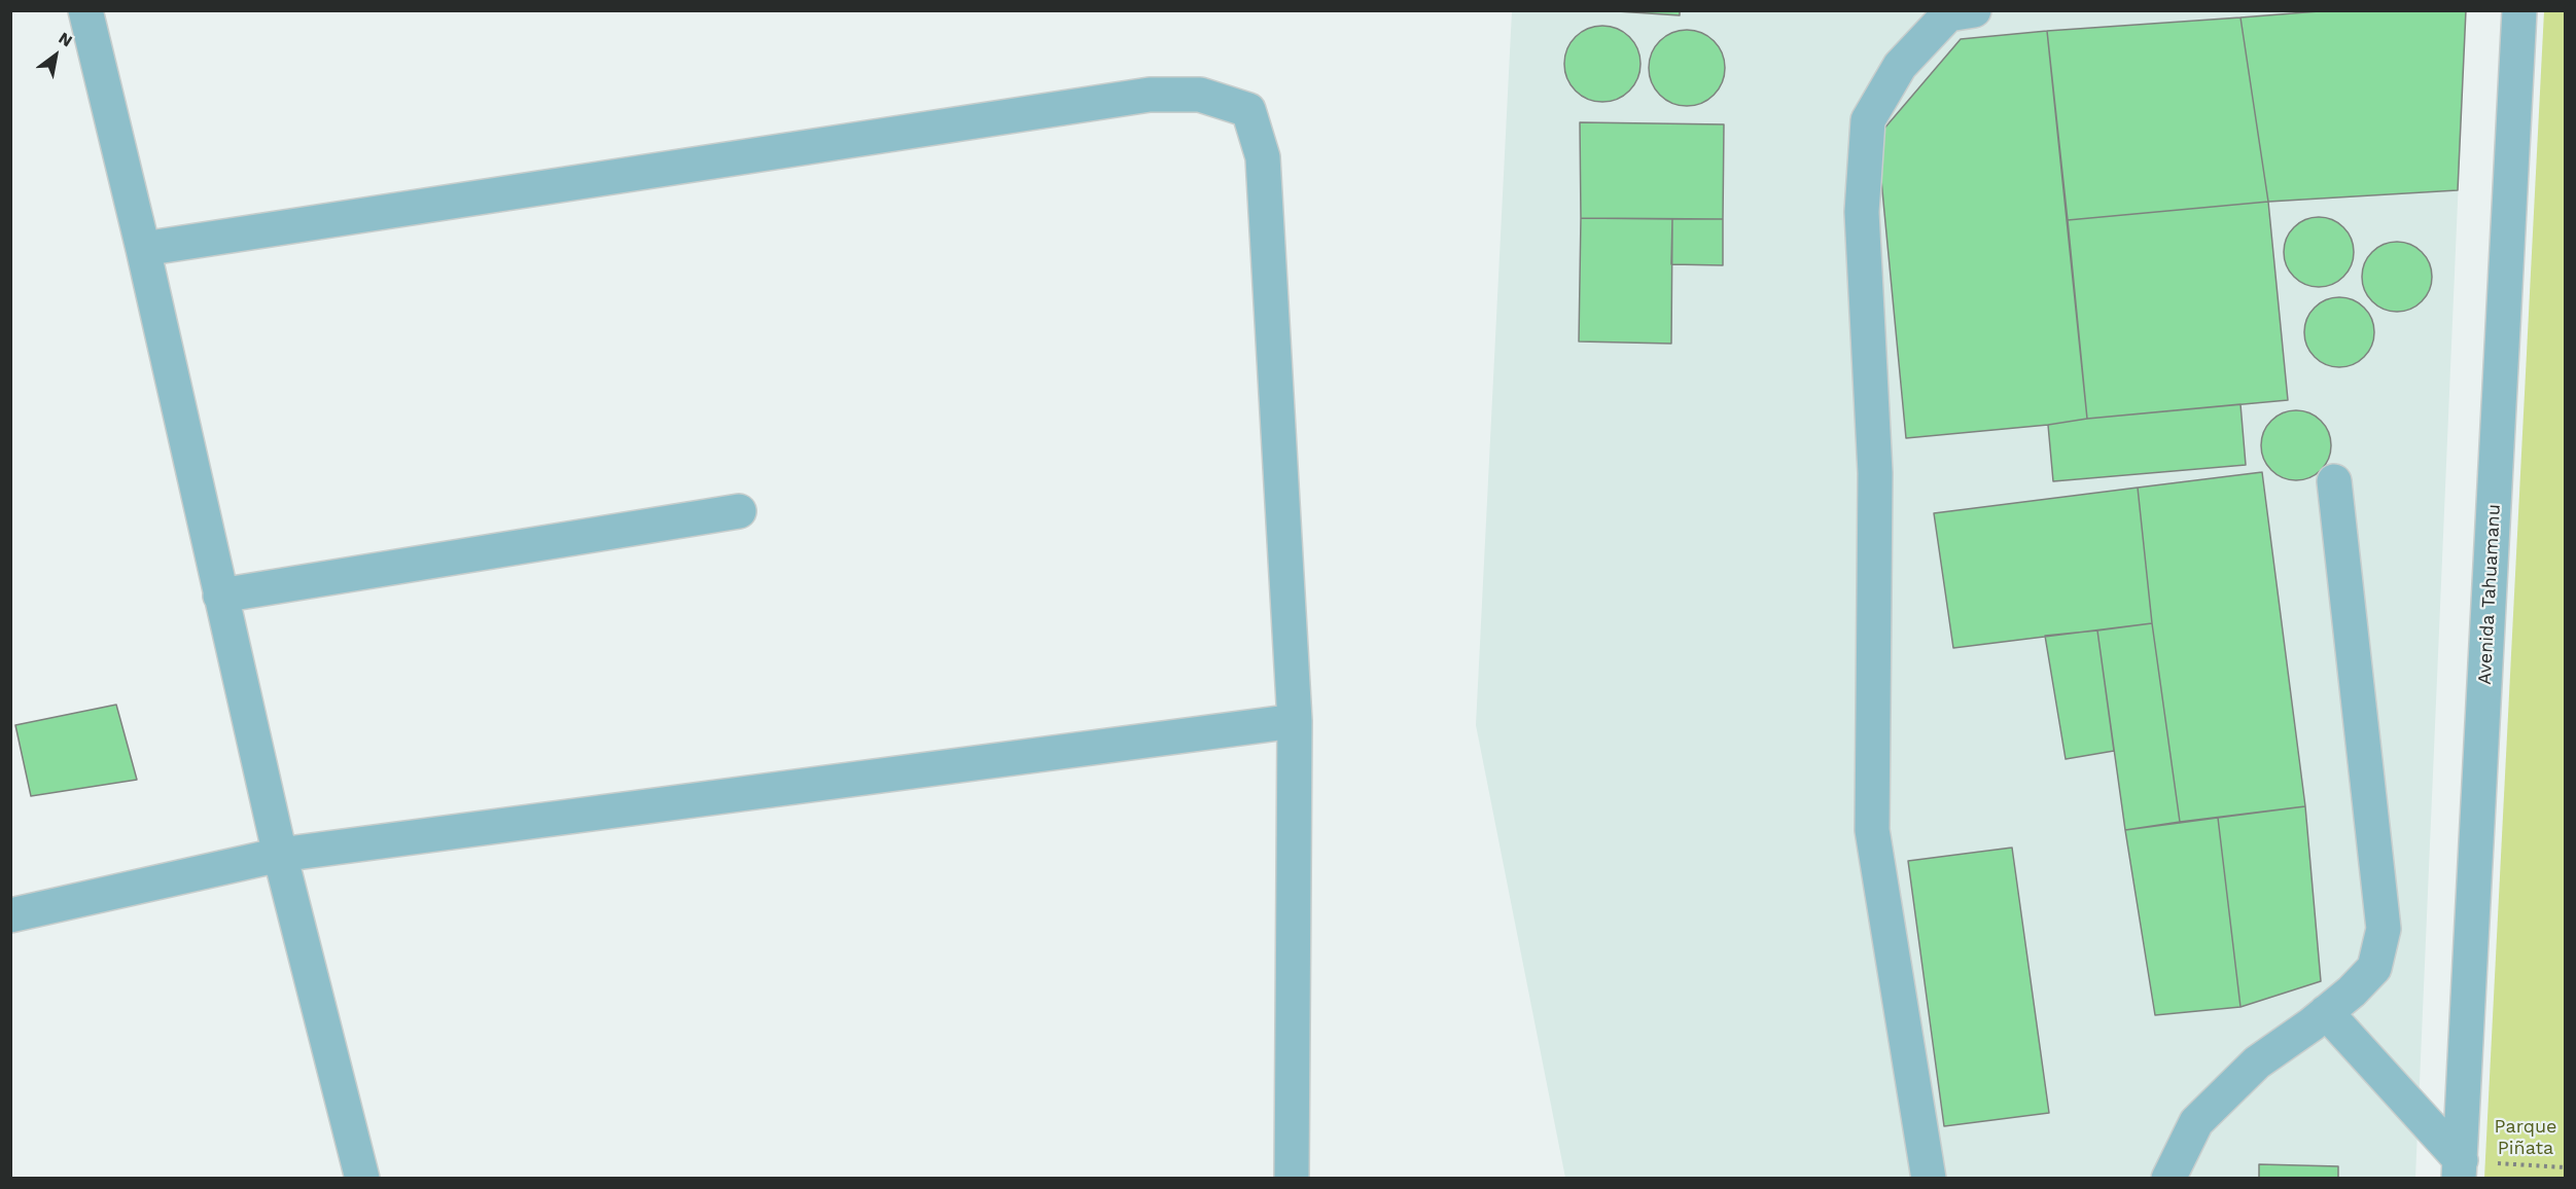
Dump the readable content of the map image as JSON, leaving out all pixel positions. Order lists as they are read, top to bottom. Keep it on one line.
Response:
{"streets":{"street":["Avenida Tahuamanu"]},"parks":["Parque Piñata"],"north":"top right"}
